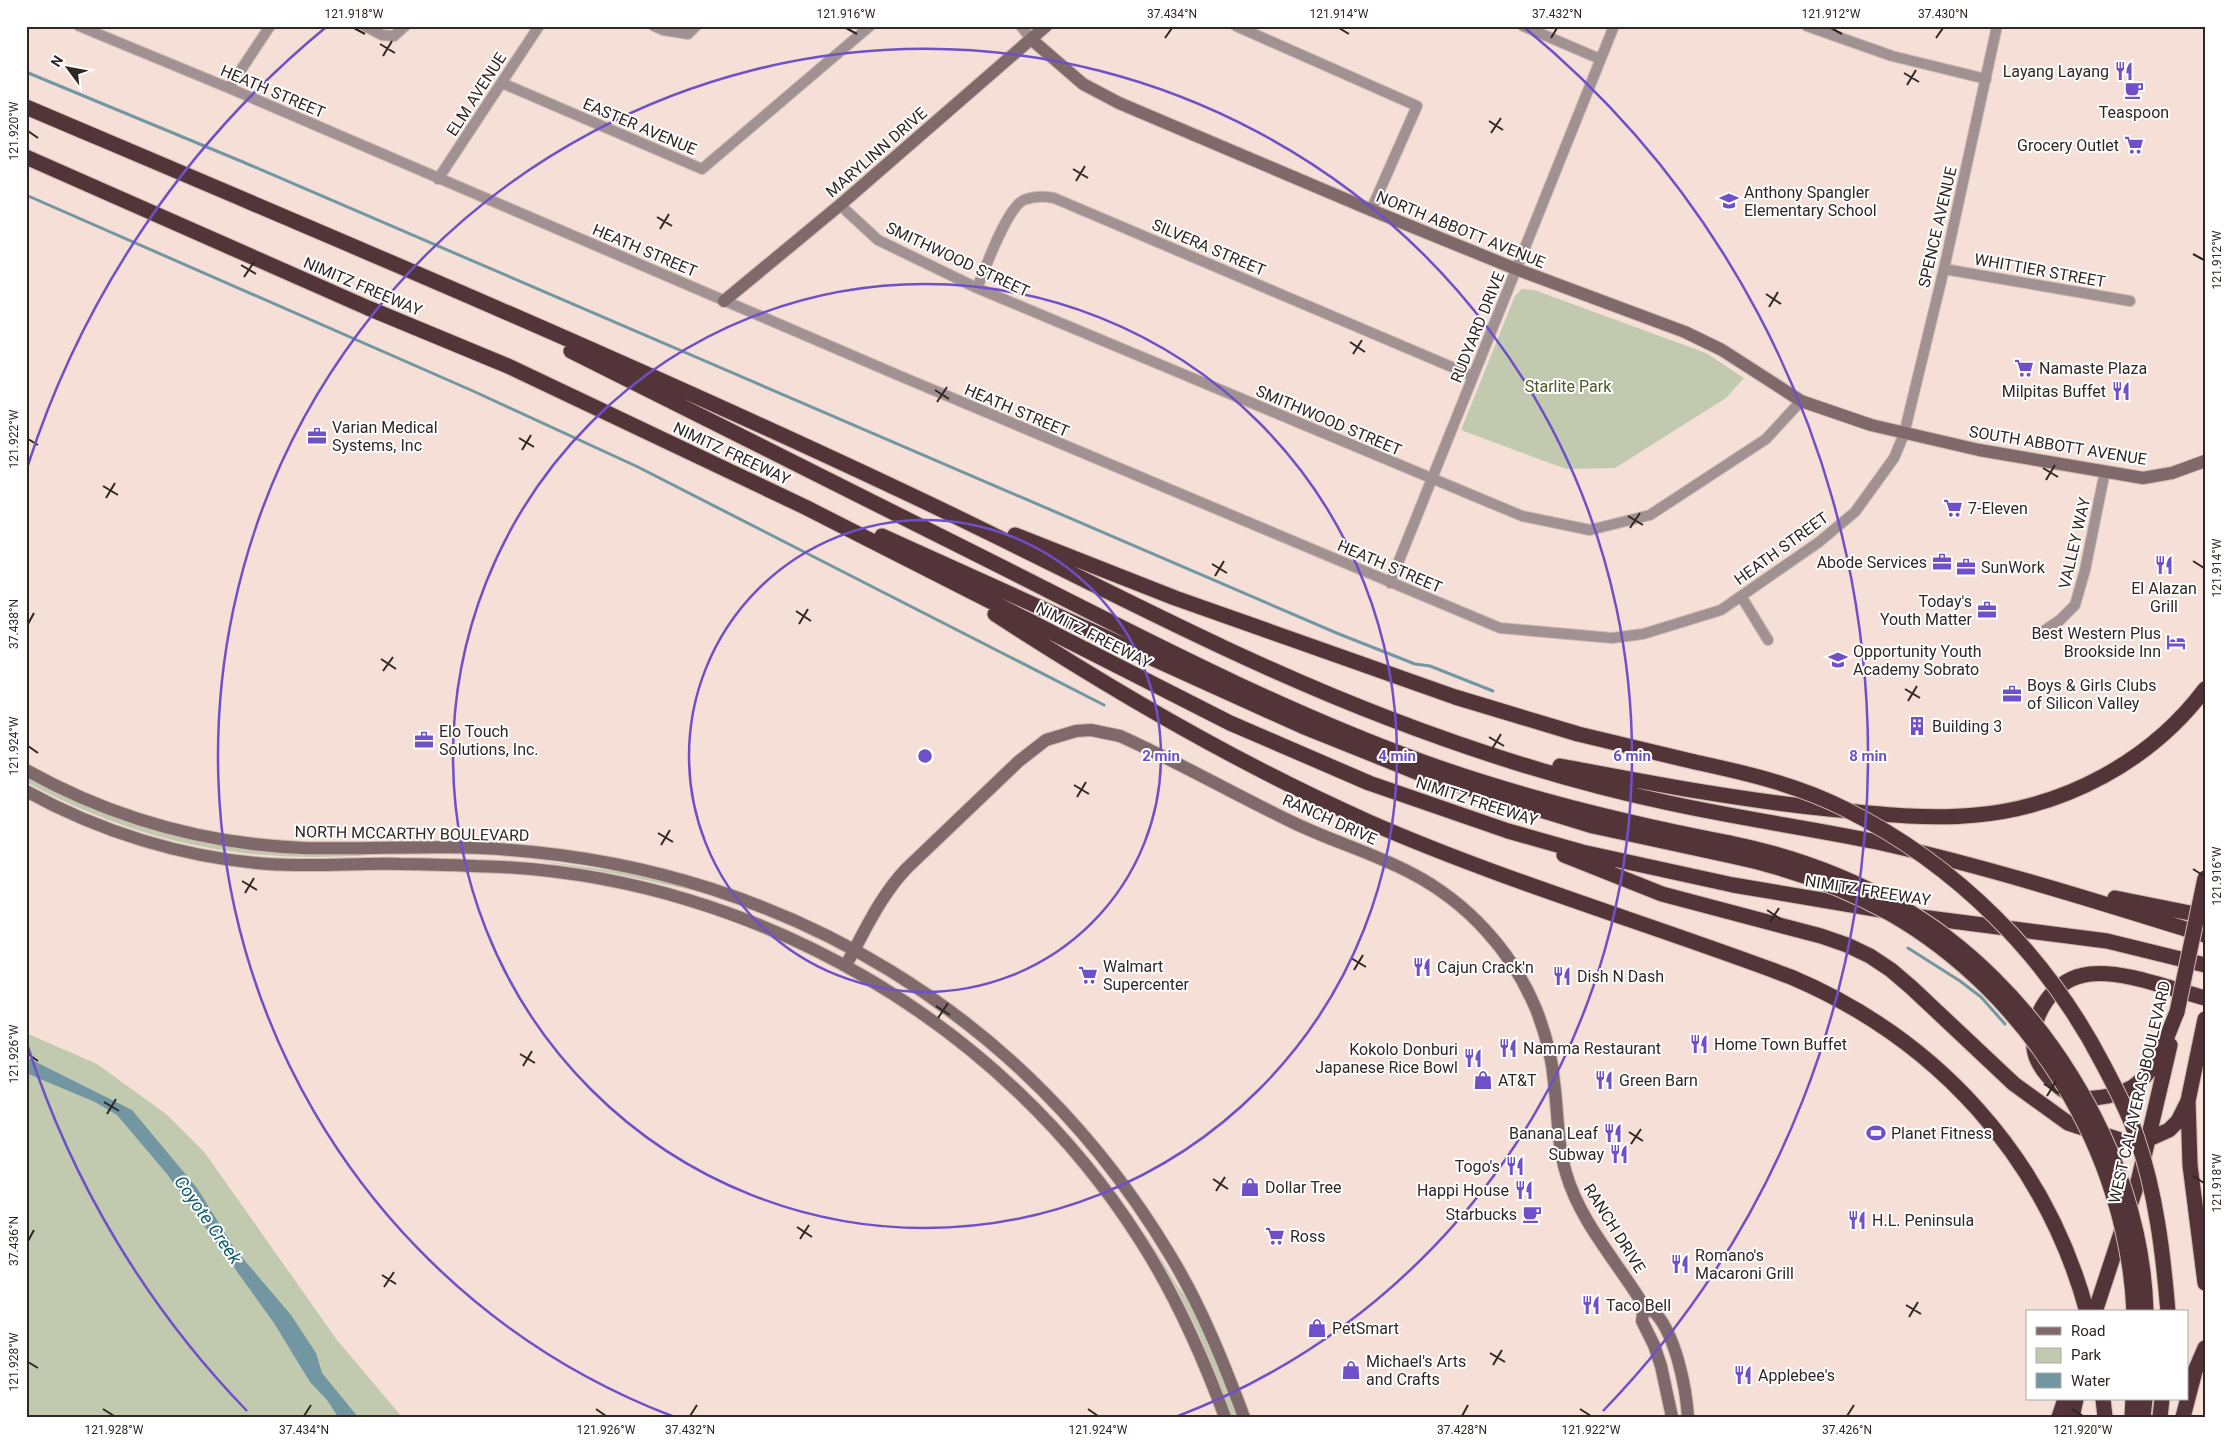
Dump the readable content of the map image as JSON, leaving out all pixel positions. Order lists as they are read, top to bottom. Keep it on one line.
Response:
{"streets":{"highway":["NIMITZ FREEWAY","WEST CALAVERAS BOULEVARD"],"street":["HEATH STREET","ELM AVENUE","EASTER AVENUE","MARYLINN DRIVE","SPENCE AVENUE","NORTH ABBOTT AVENUE","SILVERA STREET","SMITHWOOD STREET","WHITTIER STREET","RUDYARD DRIVE","SOUTH ABBOTT AVENUE","VALLEY WAY","RANCH DRIVE","NORTH MCCARTHY BOULEVARD"]},"crossings":[["HEATH STREET","ELM AVENUE"],["HEATH STREET","MARYLINN DRIVE"],["HEATH STREET","SPENCE AVENUE"],["HEATH STREET","NORTH ABBOTT AVENUE"],["HEATH STREET","RUDYARD DRIVE"],["HEATH STREET","SOUTH ABBOTT AVENUE"],["ELM AVENUE","EASTER AVENUE"],["MARYLINN DRIVE","NORTH ABBOTT AVENUE"],["MARYLINN DRIVE","SMITHWOOD STREET"],["SPENCE AVENUE","NORTH ABBOTT AVENUE"],["SPENCE AVENUE","WHITTIER STREET"],["SPENCE AVENUE","SOUTH ABBOTT AVENUE"],["NORTH ABBOTT AVENUE","SMITHWOOD STREET"],["NORTH ABBOTT AVENUE","RUDYARD DRIVE"],["NORTH ABBOTT AVENUE","SOUTH ABBOTT AVENUE"],["SILVERA STREET","SMITHWOOD STREET"],["SILVERA STREET","RUDYARD DRIVE"],["SMITHWOOD STREET","RUDYARD DRIVE"],["SOUTH ABBOTT AVENUE","VALLEY WAY"],["RANCH DRIVE","NORTH MCCARTHY BOULEVARD"]],"water":["Coyote Creek"],"parks":["Starlite Park"],"places":{"restaurant":["Layang Layang","Milpitas Buffet","El Alazan Grill","Cajun Crack'n","Dish N Dash","Home Town Buffet","Namma Restaurant","Kokolo Donburi Japanese Rice Bowl","Green Barn","Banana Leaf","Subway","Togo's","Happi House","H.L. Peninsula","Romano's Macaroni Grill","Taco Bell","Applebee's"],"cafe":["Teaspoon","Starbucks"],"supermarket":["Grocery Outlet","Namaste Plaza","7-Eleven","Walmart Supercenter","Ross"],"school or university":["Anthony Spangler Elementary School","Opportunity Youth Academy Sobrato"],"office":["Varian Medical Systems, Inc","Abode Services","SunWork","Today's Youth Matter","Boys & Girls Clubs of Silicon Valley","Elo Touch Solutions, Inc."],"hotel":["Best Western Plus Brookside Inn"],"building":["Building 3"],"shop":["AT&T","Dollar Tree","PetSmart","Michael's Arts and Crafts"],"sports":["Planet Fitness"]},"legend":["Road","Park","Water"],"north":"top left","coordinates":["121.918°W","121.916°W","37.434°N","121.914°W","37.432°N","121.912°W","37.430°N","121.920°W","121.922°W","37.438°N","121.924°W","121.926°W","37.436°N","121.928°W","37.428°N","37.426°N"],"rings":["2 min","4 min","6 min","8 min"]}
